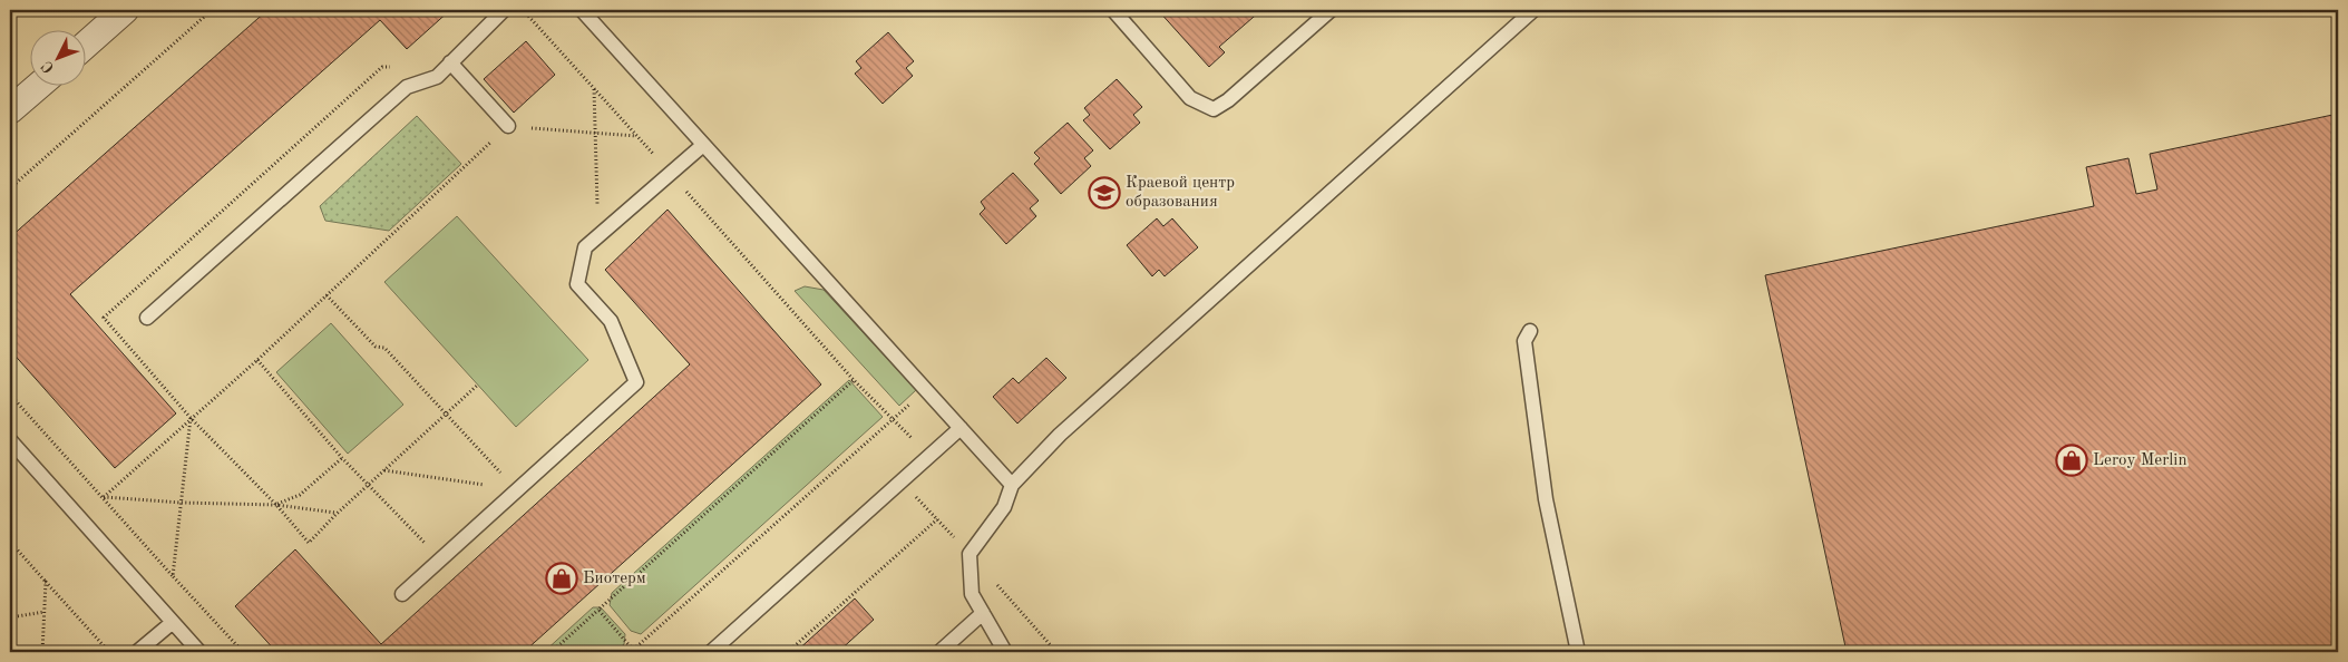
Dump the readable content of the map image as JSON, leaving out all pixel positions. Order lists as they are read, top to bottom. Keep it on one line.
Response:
{"places":{"school or university":["Краевой центр образования"],"shop":["Leroy Merlin","Биотерм"]},"north":"bottom left"}
